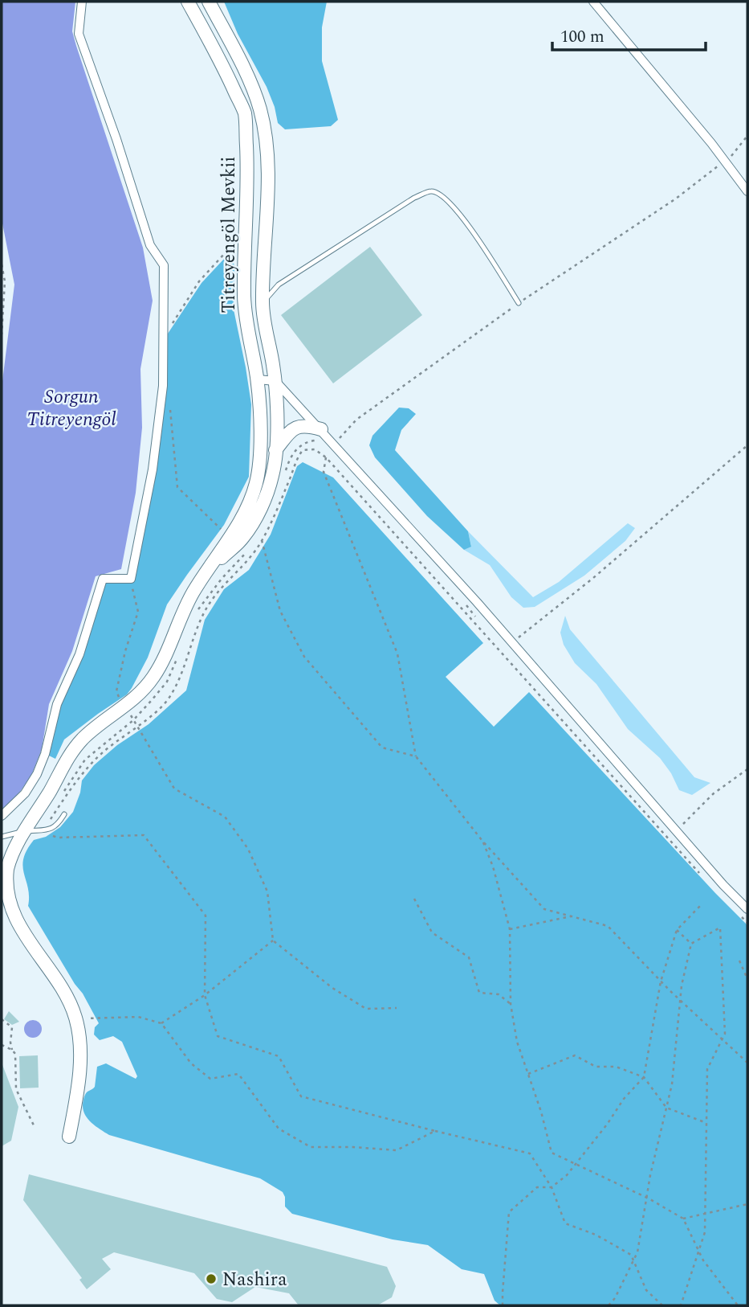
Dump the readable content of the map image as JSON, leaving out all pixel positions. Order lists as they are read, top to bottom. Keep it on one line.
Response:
{"streets":{"street":["Titreyengöl Mevkii"]},"water":["Sorgun Titreyengöl"],"places":["Nashira"],"scale_bar":"100 m"}
